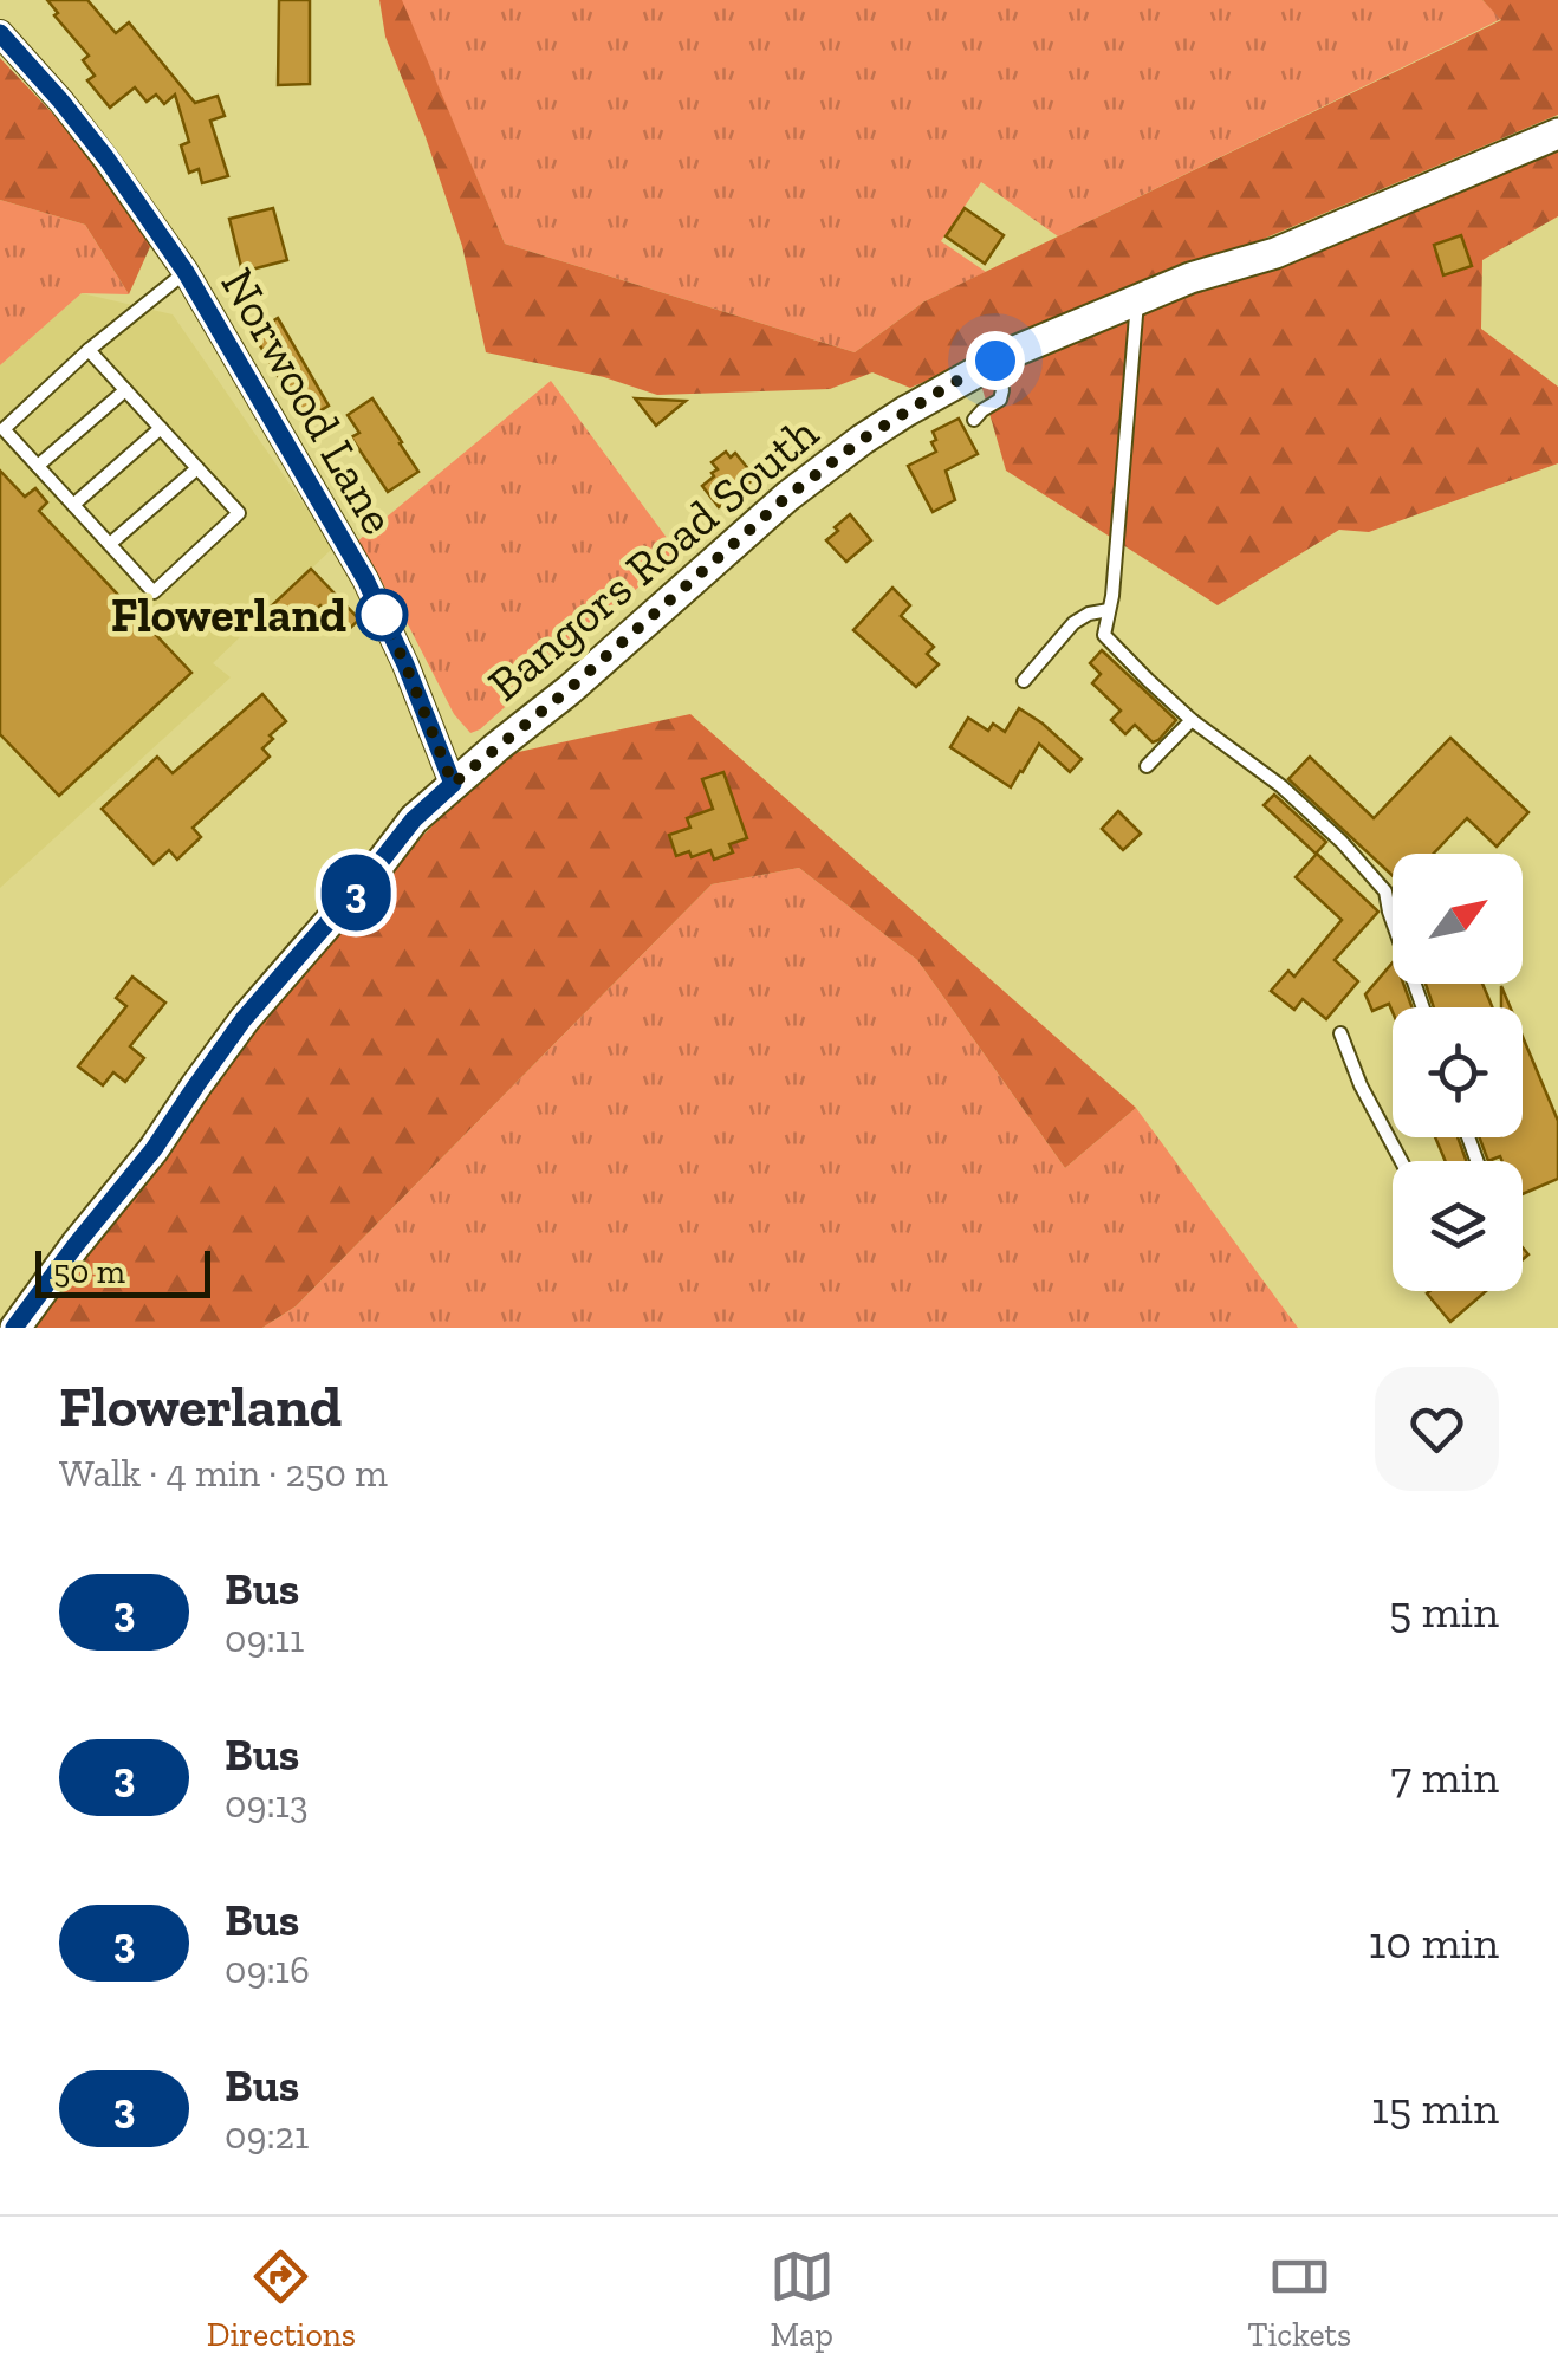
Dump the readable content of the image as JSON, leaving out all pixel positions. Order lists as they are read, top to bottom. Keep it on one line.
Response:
{"streets":{"street":["Norwood Lane","Bangors Road South"]},"crossings":[["Norwood Lane","Bangors Road South"]],"places":["Flowerland"],"lines":["bus line 3"],"scale_bar":"50 m","north":"top right","page":{"on_map":"3","scale":"50 m","heading":["Flowerland","Walk · 4 min · 250 m"],"list":[{"mark":"3","name":"Bus","note":"09:11","value":"5 min"},{"mark":"3","name":"Bus","note":"09:13","value":"7 min"},{"mark":"3","name":"Bus","note":"09:16","value":"10 min"},{"mark":"3","name":"Bus","note":"09:21","value":"15 min"}],"tabs":["Directions","Map","Tickets"]}}
